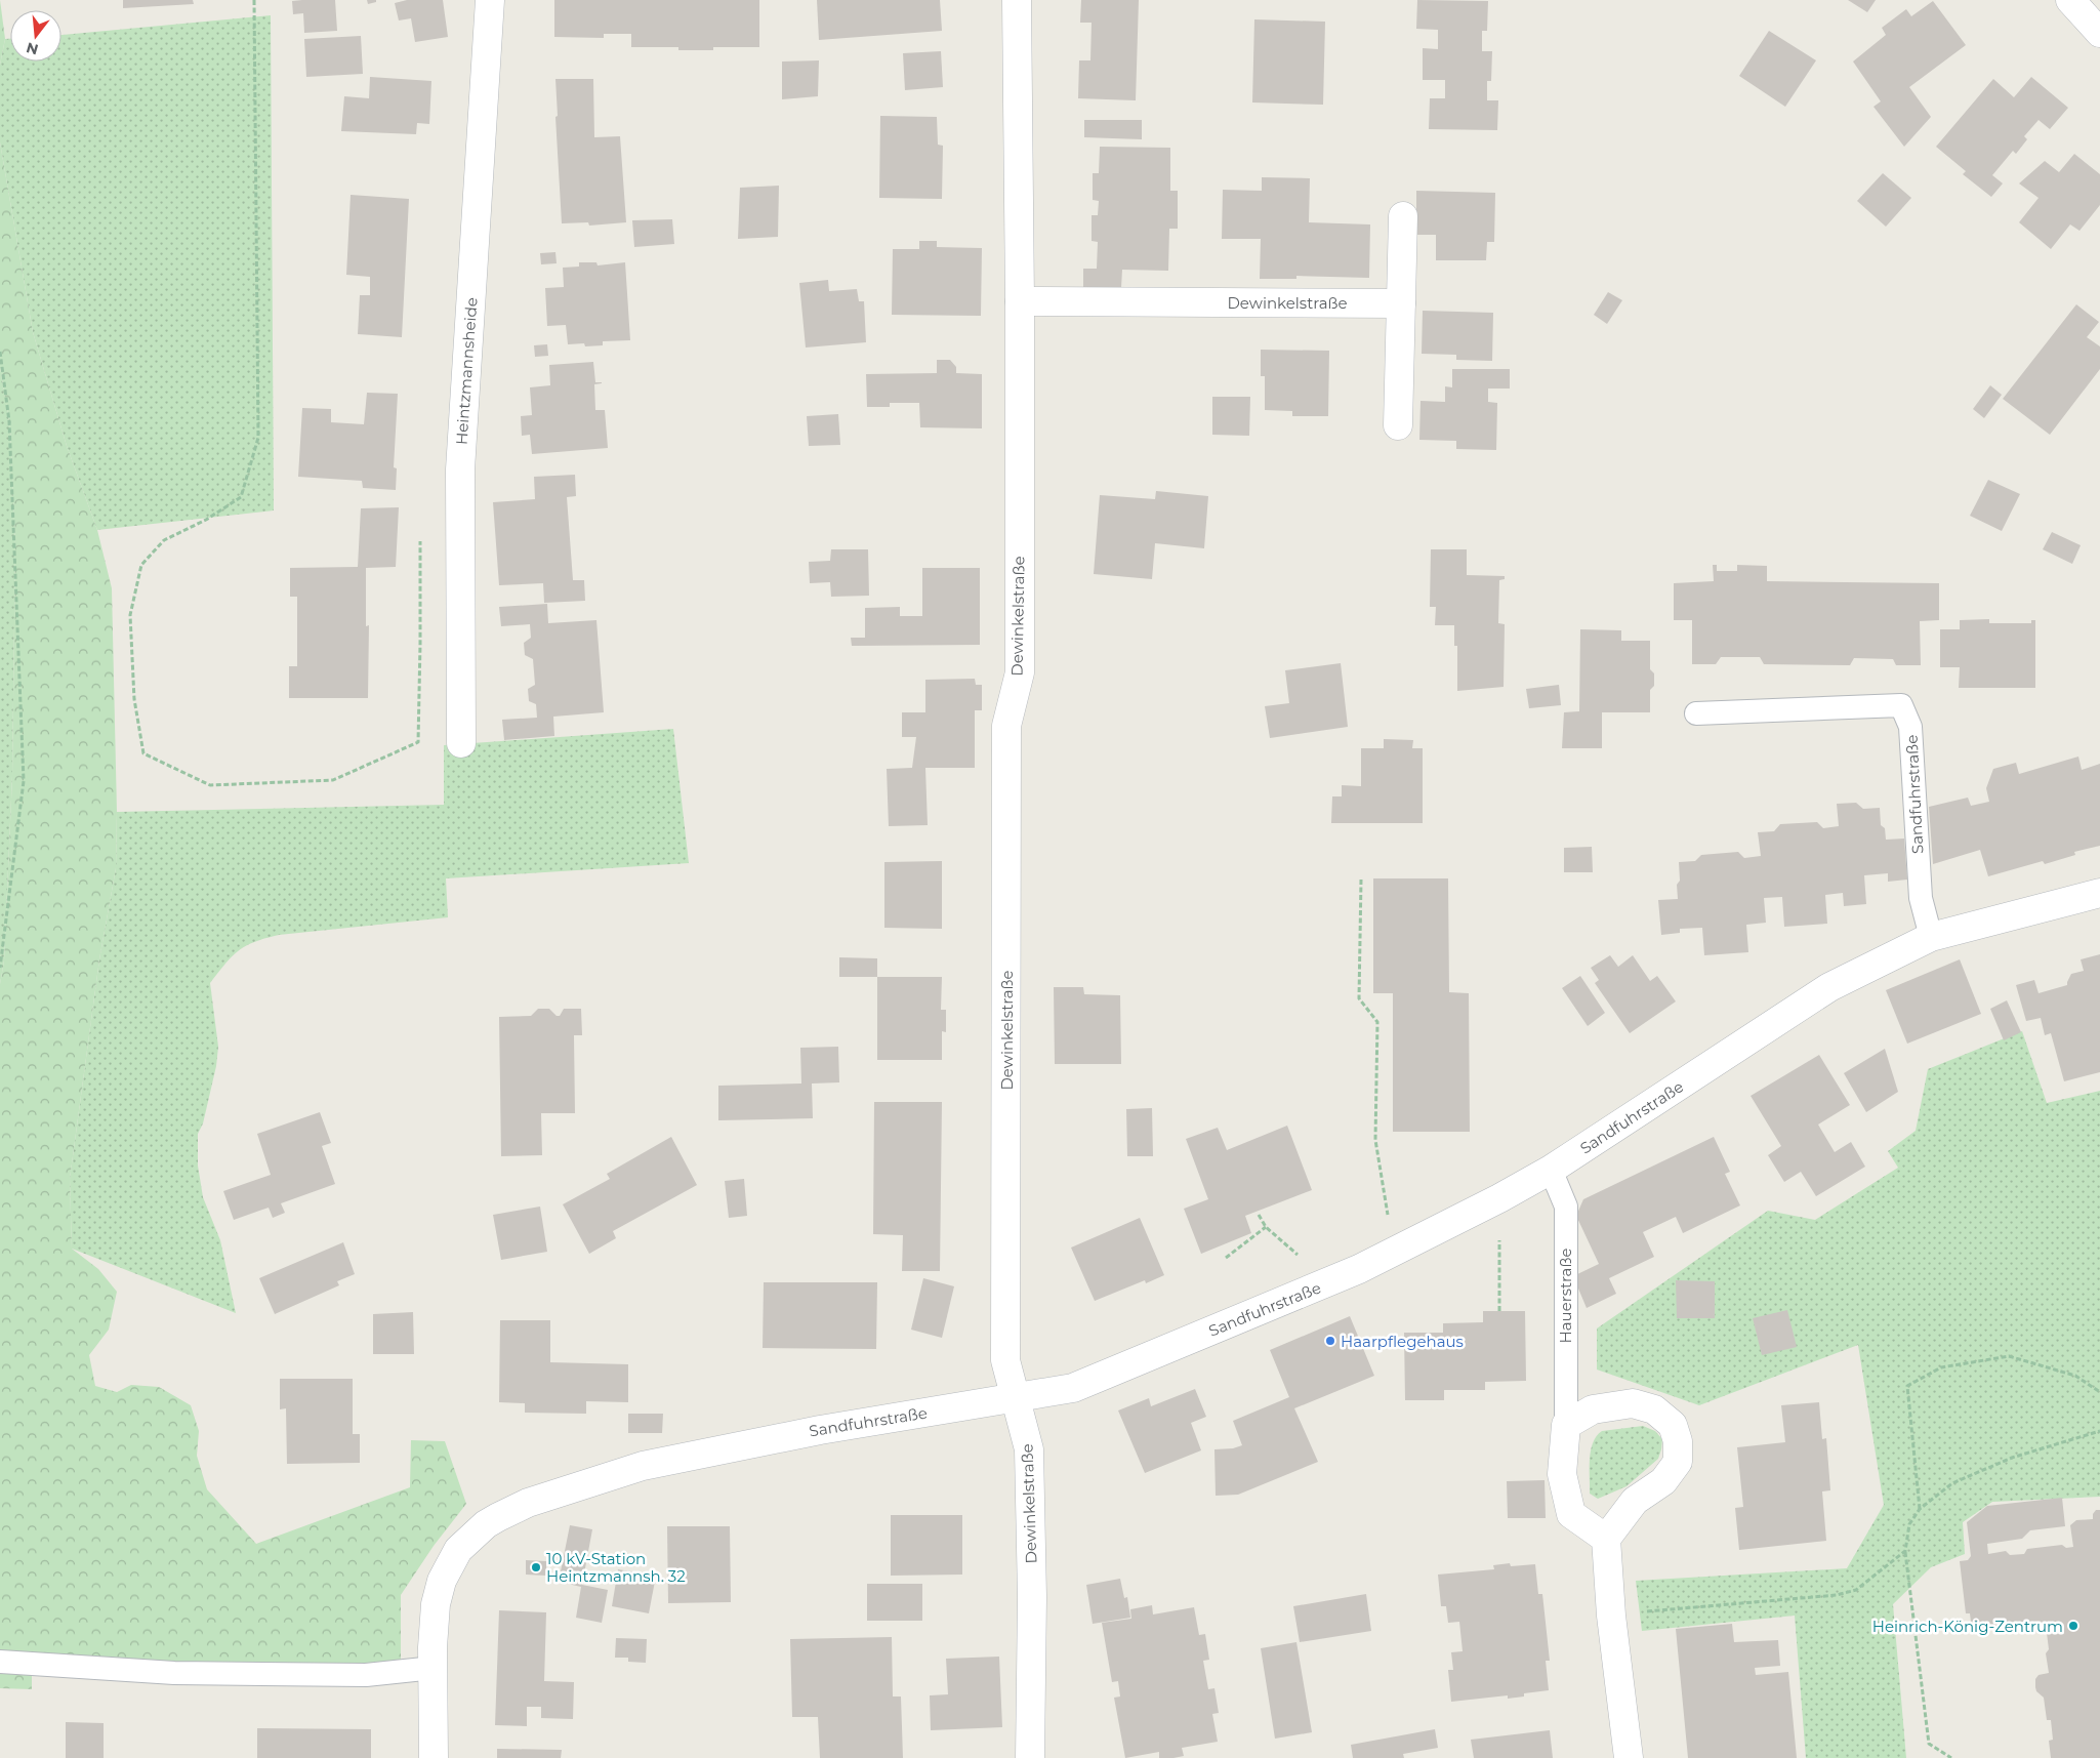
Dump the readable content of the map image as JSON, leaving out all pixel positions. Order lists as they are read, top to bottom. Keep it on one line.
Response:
{"streets":{"street":["Dewinkelstraße","Heintzmannsheide","Sandfuhrstraße","Hauerstraße"]},"crossings":[["Dewinkelstraße","Sandfuhrstraße"],["Sandfuhrstraße","Hauerstraße"]],"places":["Haarpflegehaus","10 kV-Station Heintzmannsh. 32","Heinrich-König-Zentrum"],"north":"bottom"}
